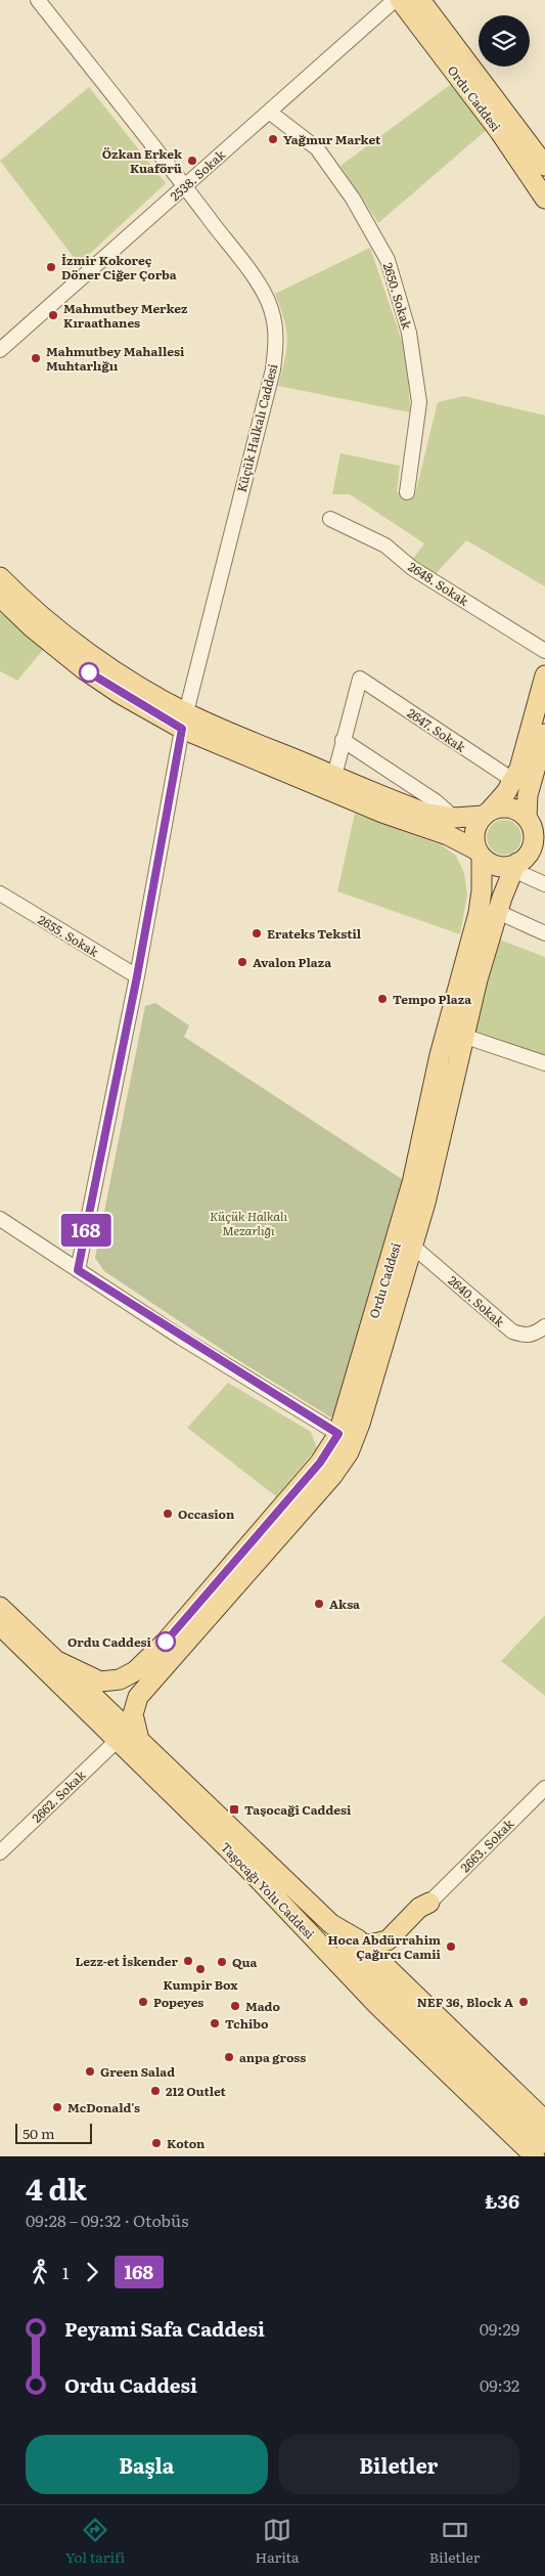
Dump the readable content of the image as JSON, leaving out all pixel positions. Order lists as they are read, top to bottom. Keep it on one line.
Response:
{"streets":{"main road":["Ordu Caddesi","Taşocağı Yolu Caddesi"],"street":["2538. Sokak","2650. Sokak","Küçük Halkalı Caddesi","2648. Sokak","2647. Sokak","2655. Sokak","2640. Sokak","2662. Sokak","2663. Sokak"]},"crossings":[["Ordu Caddesi","2640. Sokak"],["Ordu Caddesi","Taşocağı Yolu Caddesi"],["2538. Sokak","2650. Sokak"],["2538. Sokak","Küçük Halkalı Caddesi"],["Küçük Halkalı Caddesi","2655. Sokak"],["2662. Sokak","Taşocağı Yolu Caddesi"]],"parks":["Küçük Halkalı Mezarlığı"],"places":{"other":["Yağmur Market","Özkan Erkek Kuaförü","İzmir Kokoreç Döner Ciğer Çorba","Mahmutbey Merkez Kıraathanes","Mahmutbey Mahallesi Muhtarlığıı","Erateks Tekstil","Avalon Plaza","Tempo Plaza","Occasion","Aksa","Ordu Caddesi","Hoca Abdürrahim Çağırcı Camii","Lezz-et İskender","Qua","Kumpir Box","Popeyes","NEF 36, Block A","Mado","Tchibo","anpa gross","Green Salad","212 Outlet","McDonald's","Koton"],"transit":["Taşocaği Caddesi"]},"lines":["bus line 168"],"scale_bar":"50 m","page":{"on_map":"168","scale":"50 m","heading":["4 dk","09:28 – 09:32 · Otobüs","₺36"],"legs":["1","168"],"list":[{"name":"Peyami Safa Caddesi","value":"09:29"},{"name":"Ordu Caddesi","value":"09:32"}],"buttons":["Başla","Biletler"],"tabs":["Yol tarifi","Harita","Biletler"]}}
